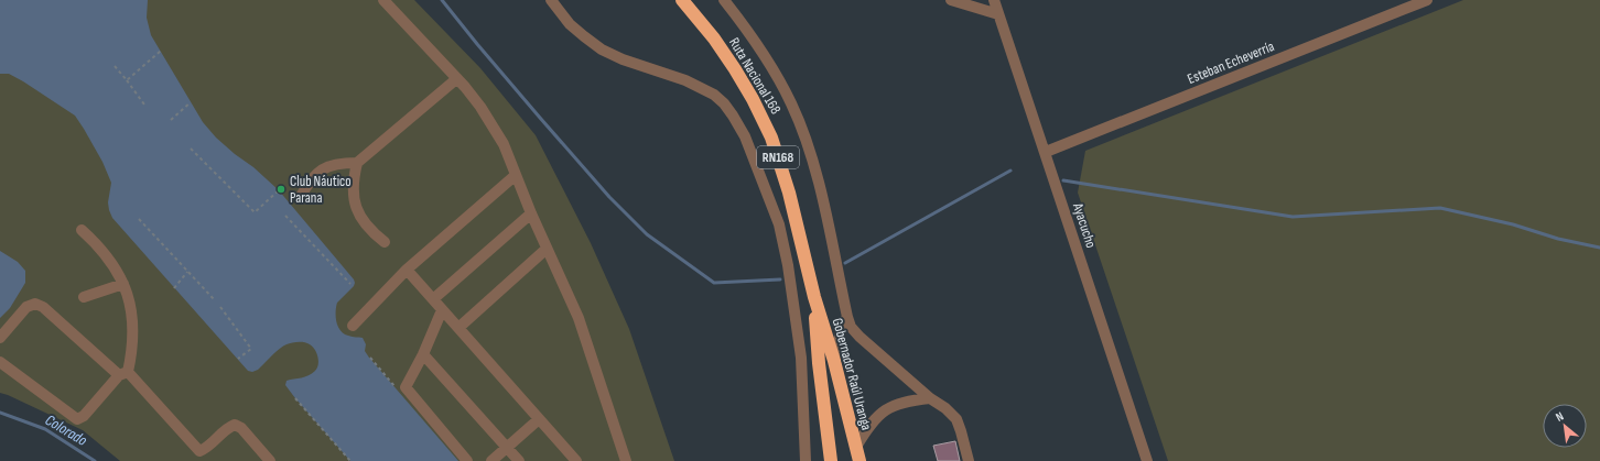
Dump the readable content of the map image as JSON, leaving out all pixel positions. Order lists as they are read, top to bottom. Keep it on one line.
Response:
{"streets":{"highway":["Ruta Nacional 168","RN168","Gobernador Raúl Uranga"],"street":["Esteban Echeverría","Ayacucho"]},"crossings":[["Esteban Echeverría","Ayacucho"],["Ruta Nacional 168","Gobernador Raúl Uranga"]],"water":["Colorado"],"places":["Club Náutico Parana"],"north":"top left"}
